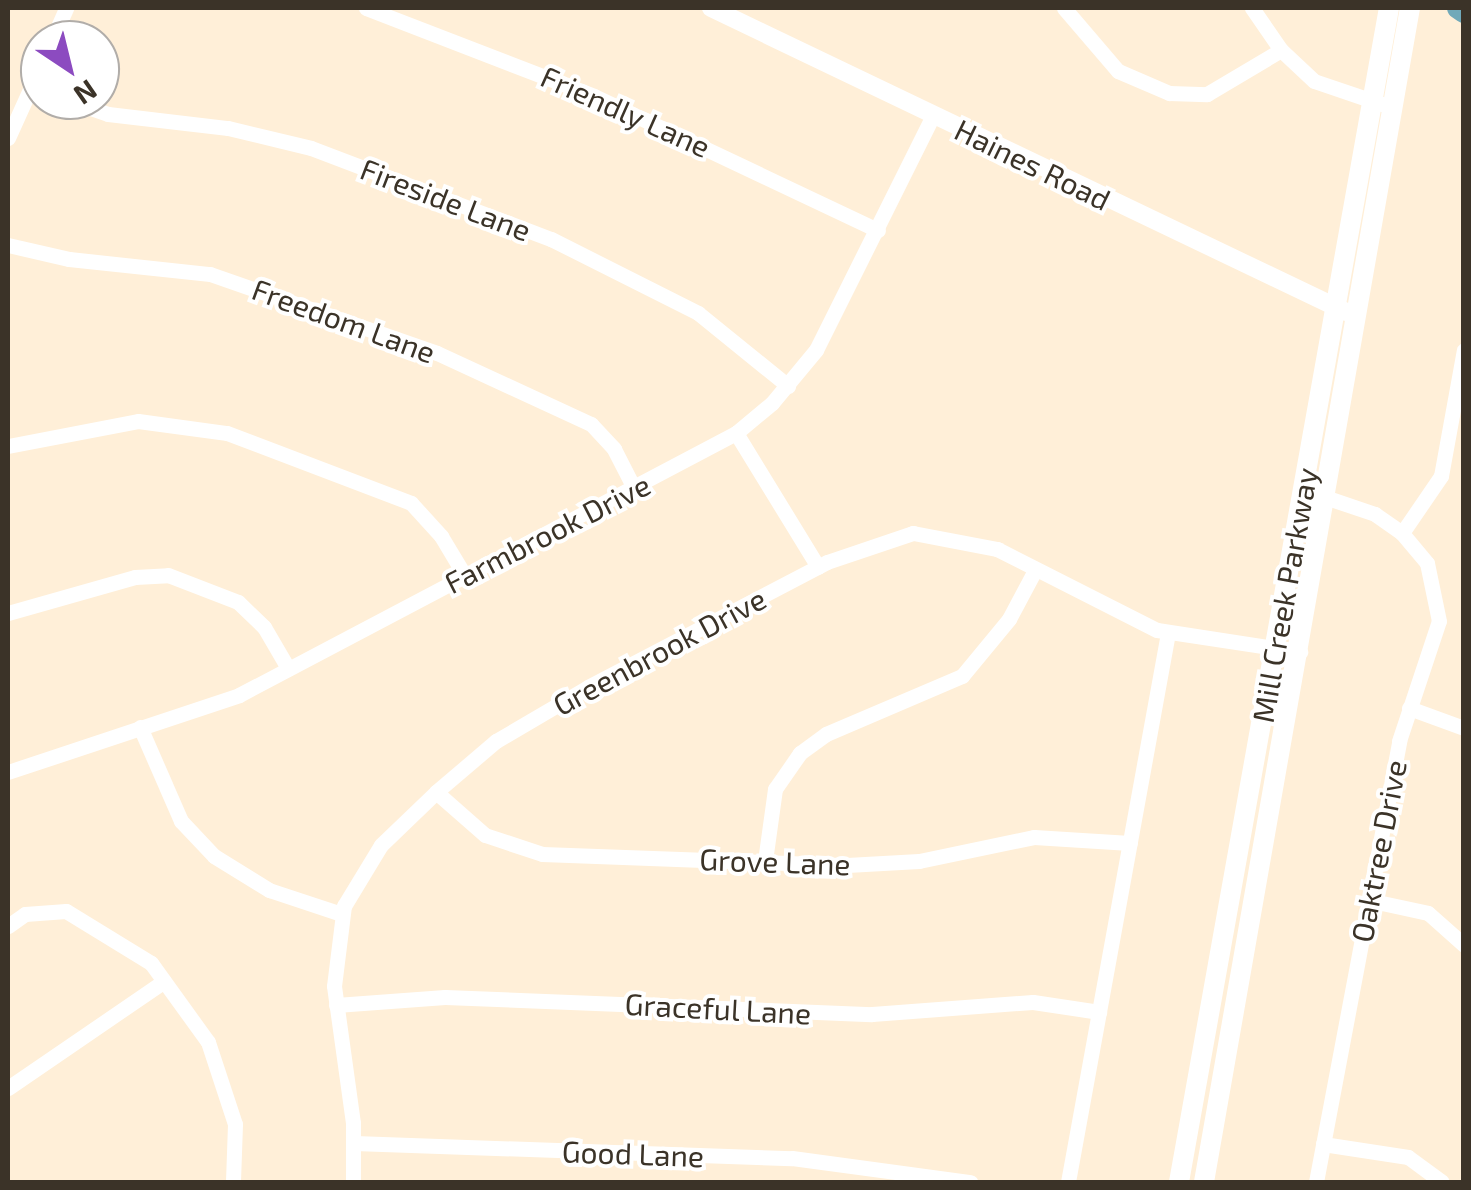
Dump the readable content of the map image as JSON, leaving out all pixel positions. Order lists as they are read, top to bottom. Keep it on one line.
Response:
{"streets":{"main road":["Mill Creek Parkway"],"street":["Friendly Lane","Haines Road","Fireside Lane","Freedom Lane","Farmbrook Drive","Greenbrook Drive","Oaktree Drive","Grove Lane","Graceful Lane","Good Lane"]},"crossings":[["Friendly Lane","Farmbrook Drive"],["Haines Road","Farmbrook Drive"],["Haines Road","Mill Creek Parkway"],["Fireside Lane","Farmbrook Drive"],["Freedom Lane","Farmbrook Drive"],["Mill Creek Parkway","Greenbrook Drive"],["Mill Creek Parkway","Oaktree Drive"],["Greenbrook Drive","Grove Lane"],["Greenbrook Drive","Graceful Lane"],["Greenbrook Drive","Good Lane"]],"north":"bottom right"}
